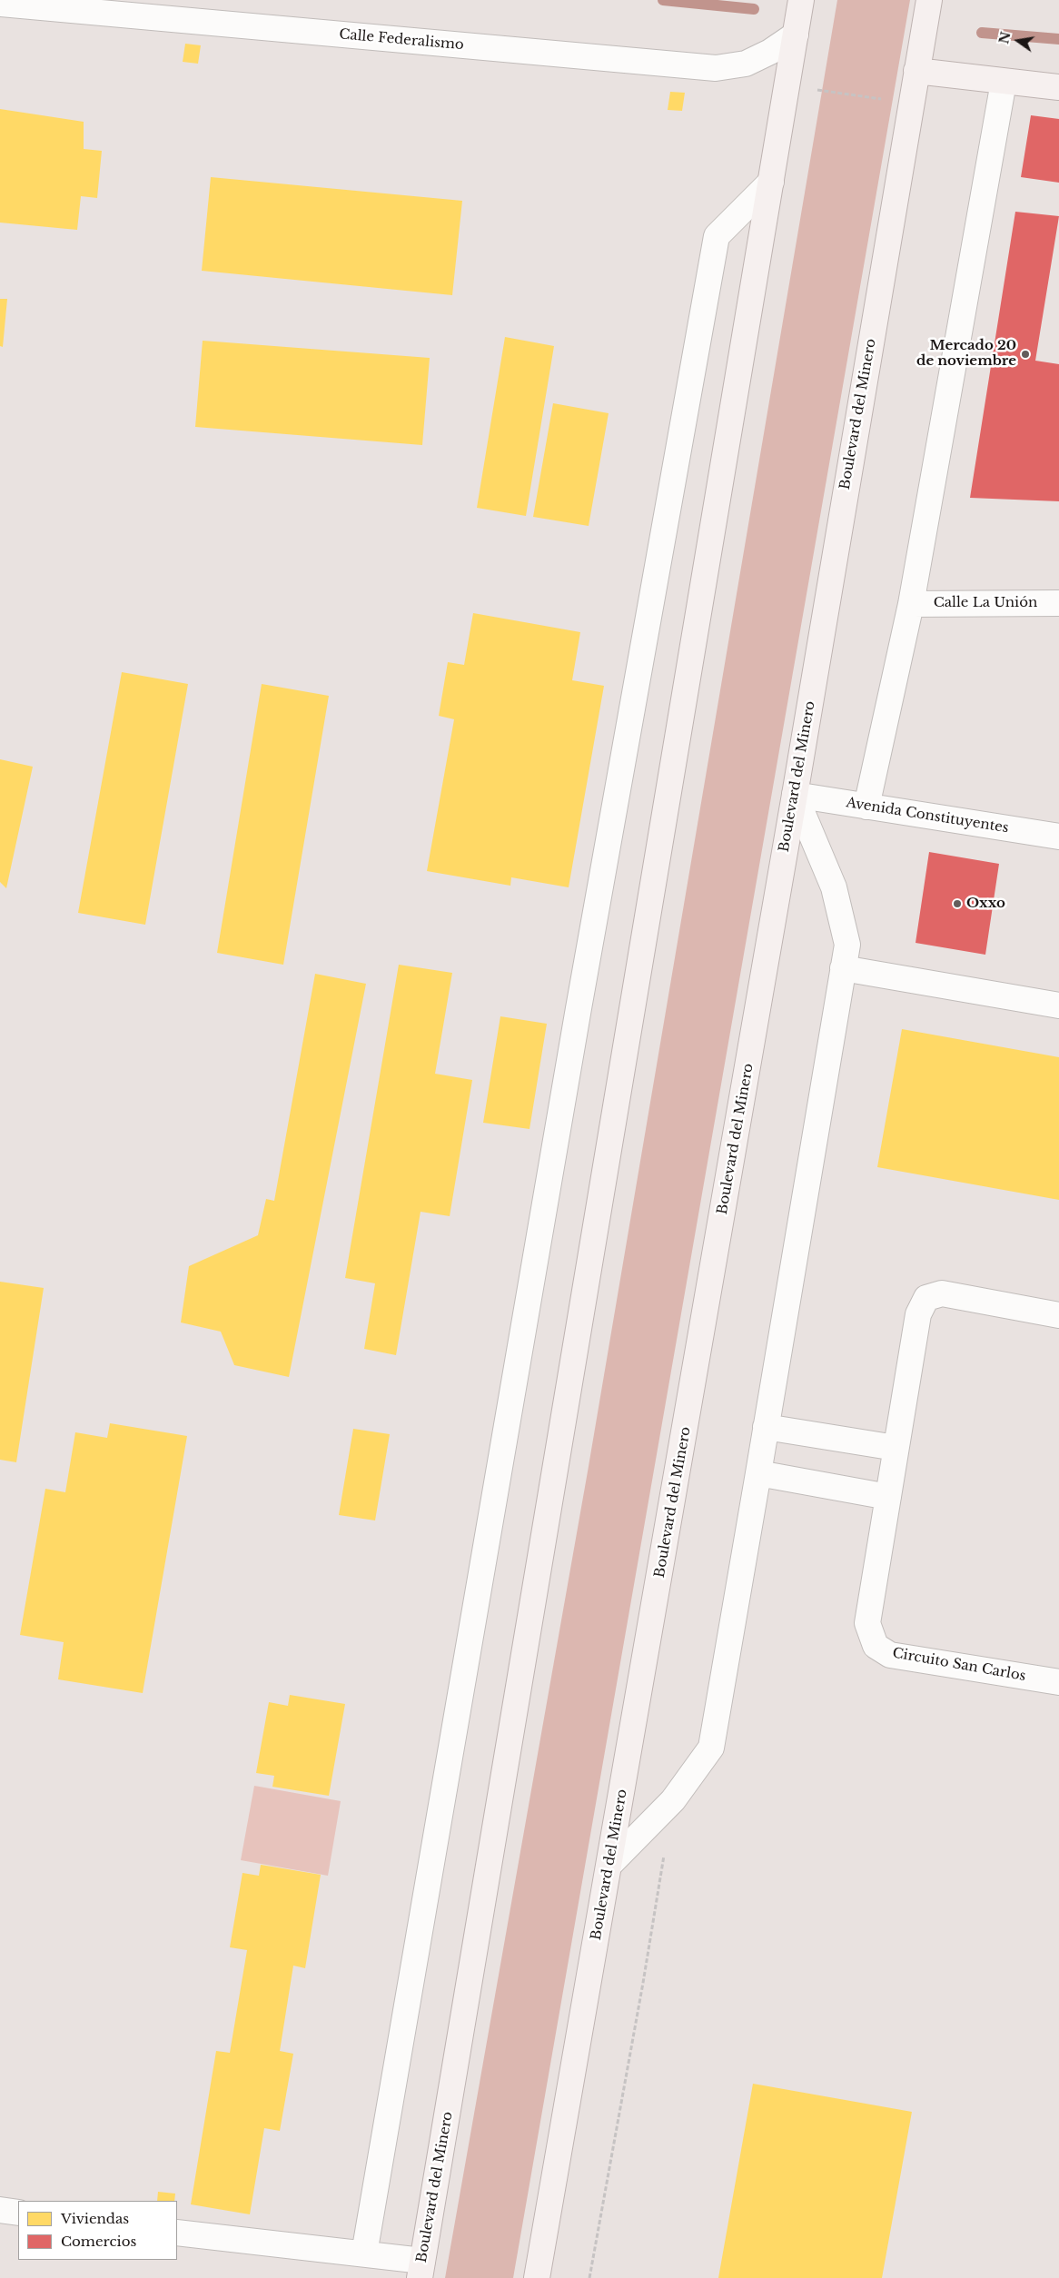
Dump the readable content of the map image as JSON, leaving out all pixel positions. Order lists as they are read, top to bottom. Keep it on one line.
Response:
{"streets":{"main road":["Boulevard del Minero"],"street":["Calle Federalismo","Calle La Unión","Avenida Constituyentes","Circuito San Carlos"]},"crossings":[["Calle Federalismo","Boulevard del Minero"],["Boulevard del Minero","Avenida Constituyentes"]],"places":["Mercado 20 de noviembre","Oxxo"],"legend":["Viviendas","Comercios"],"north":"left"}
